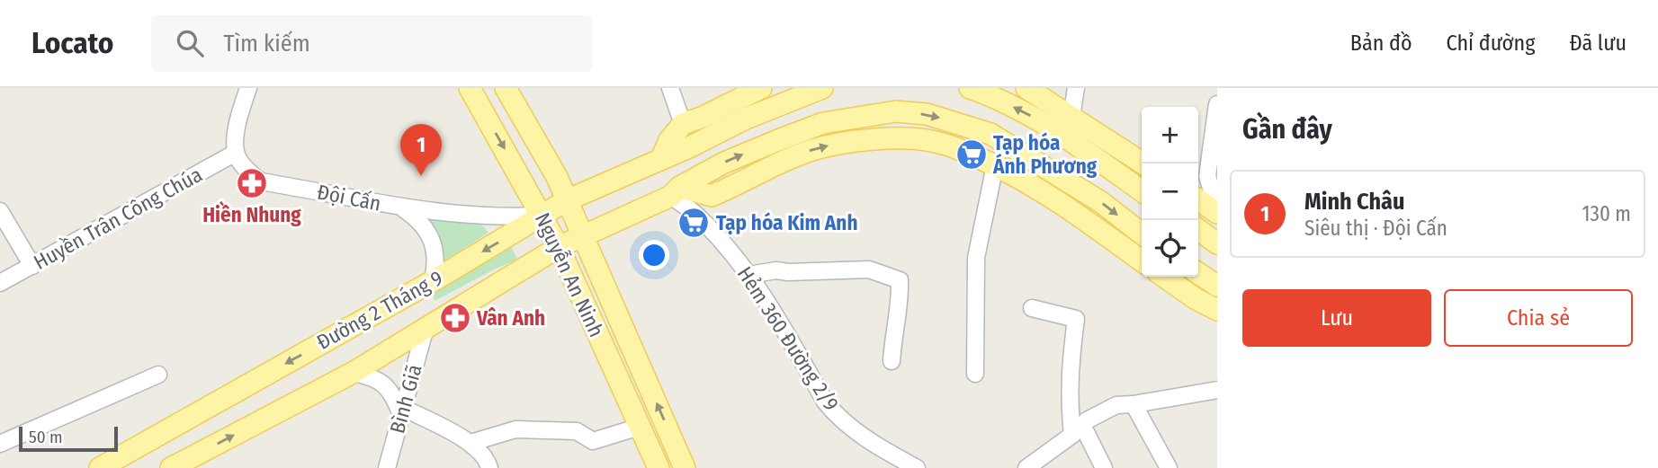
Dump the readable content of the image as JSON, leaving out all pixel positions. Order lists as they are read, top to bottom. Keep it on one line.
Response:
{"streets":{"main road":["Nguyễn An Ninh","Đường 2 Tháng 9"],"street":["Đội Cấn","Huyền Trân Công Chúa","Hẻm 360 Đường 2/9","Bình Giã"]},"crossings":[["Đội Cấn","Huyền Trân Công Chúa"],["Đội Cấn","Nguyễn An Ninh"],["Đội Cấn","Đường 2 Tháng 9"],["Nguyễn An Ninh","Đường 2 Tháng 9"],["Đường 2 Tháng 9","Hẻm 360 Đường 2/9"],["Đường 2 Tháng 9","Bình Giã"]],"places":{"supermarket":["Tạp hóa Ánh Phương","Tạp hóa Kim Anh"],"pharmacy":["Hiền Nhung","Vân Anh"]},"scale_bar":"50 m","page":{"header":"Locato","search":"Tìm kiếm","nav":["Bản đồ","Chỉ đường","Đã lưu"],"heading":"Gần đây","map_buttons":["+","−"],"pins":"1","list":[{"mark":"1","name":"Minh Châu","note":"Siêu thị · Đội Cấn","value":"130 m"}],"buttons":["Lưu","Chia sẻ"],"scale":"50 m"}}
